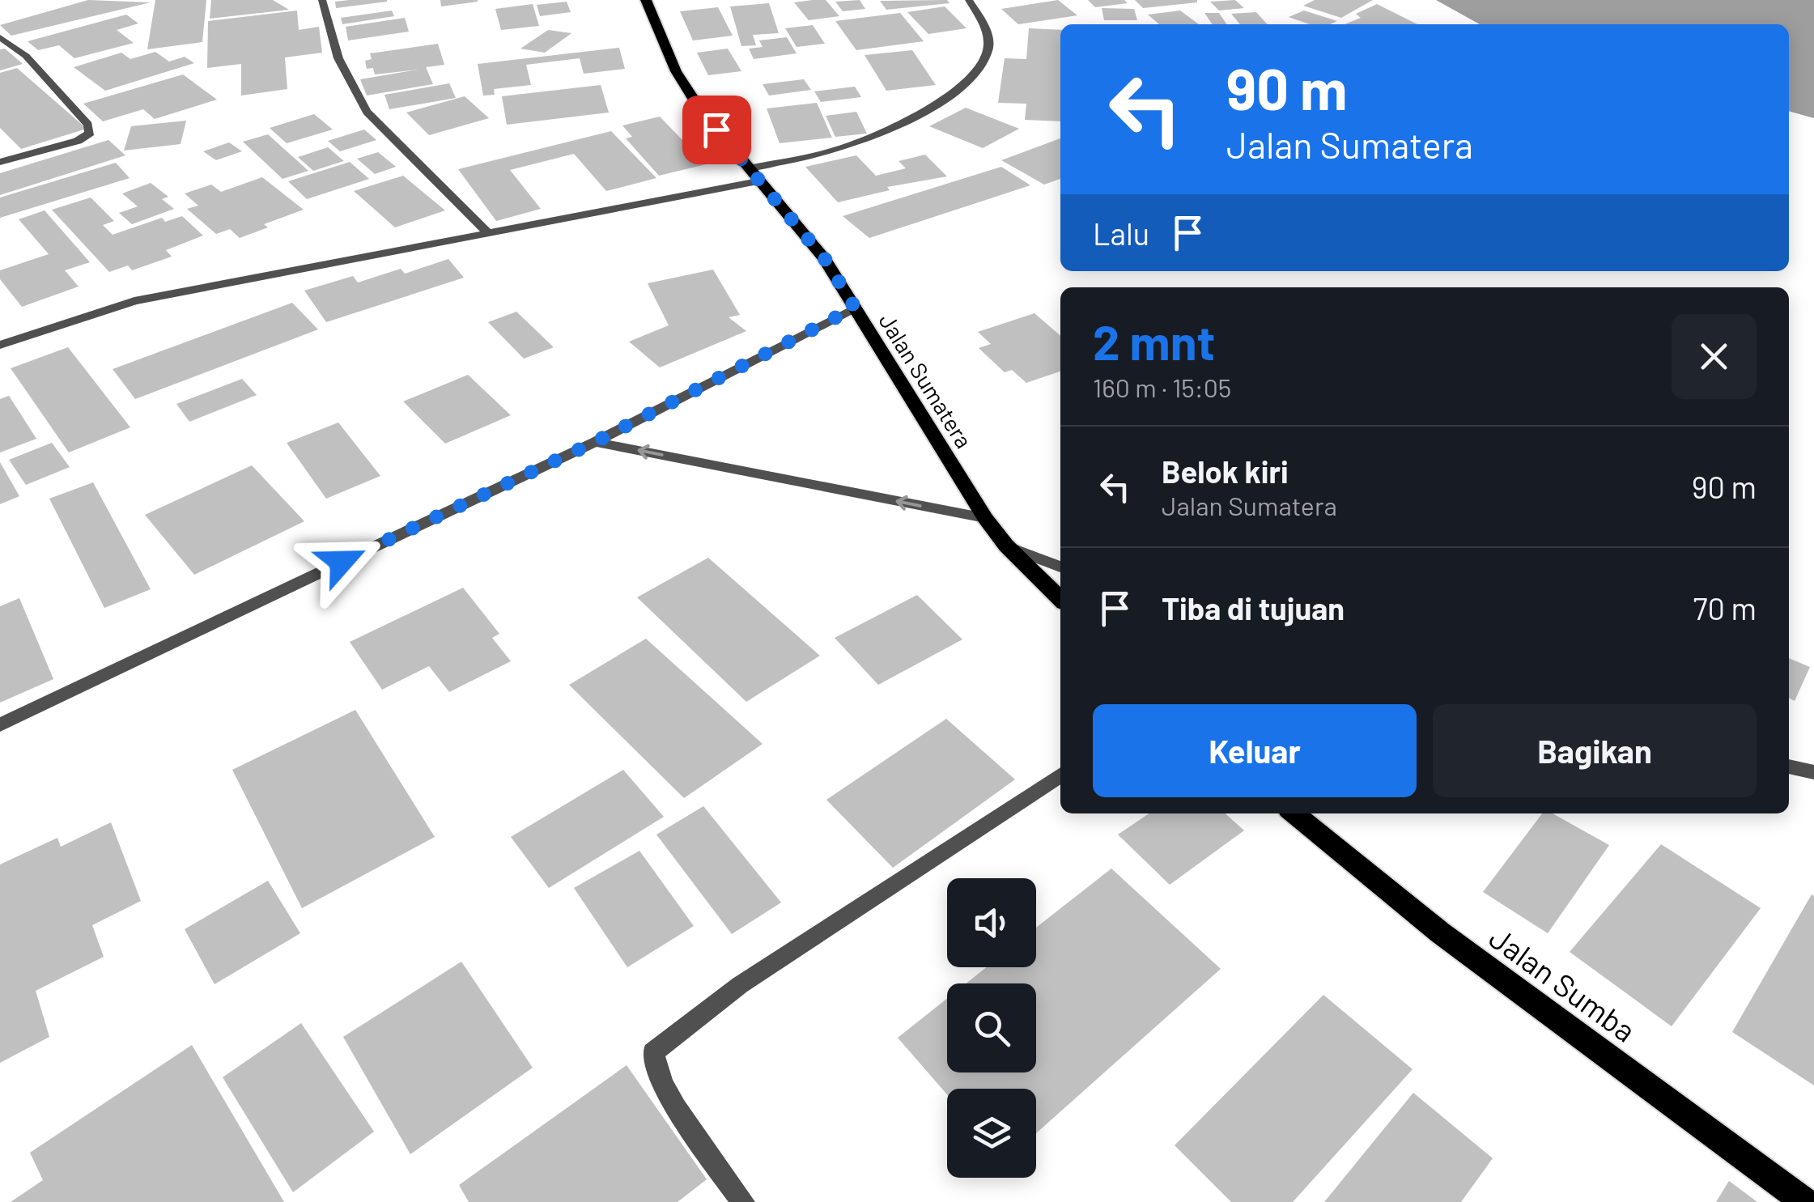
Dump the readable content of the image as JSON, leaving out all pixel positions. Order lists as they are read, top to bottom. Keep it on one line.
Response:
{"streets":{"main road":["Jalan Sumatera","Jalan Sumba"]},"page":{"turn":["90 m","Jalan Sumatera"],"then":"Lalu","heading":["2 mnt","160 m · 15:05"],"list":[{"name":"Belok kiri","note":"Jalan Sumatera","value":"90 m"},{"name":"Tiba di tujuan","value":"70 m"}],"buttons":["Keluar","Bagikan"]}}
